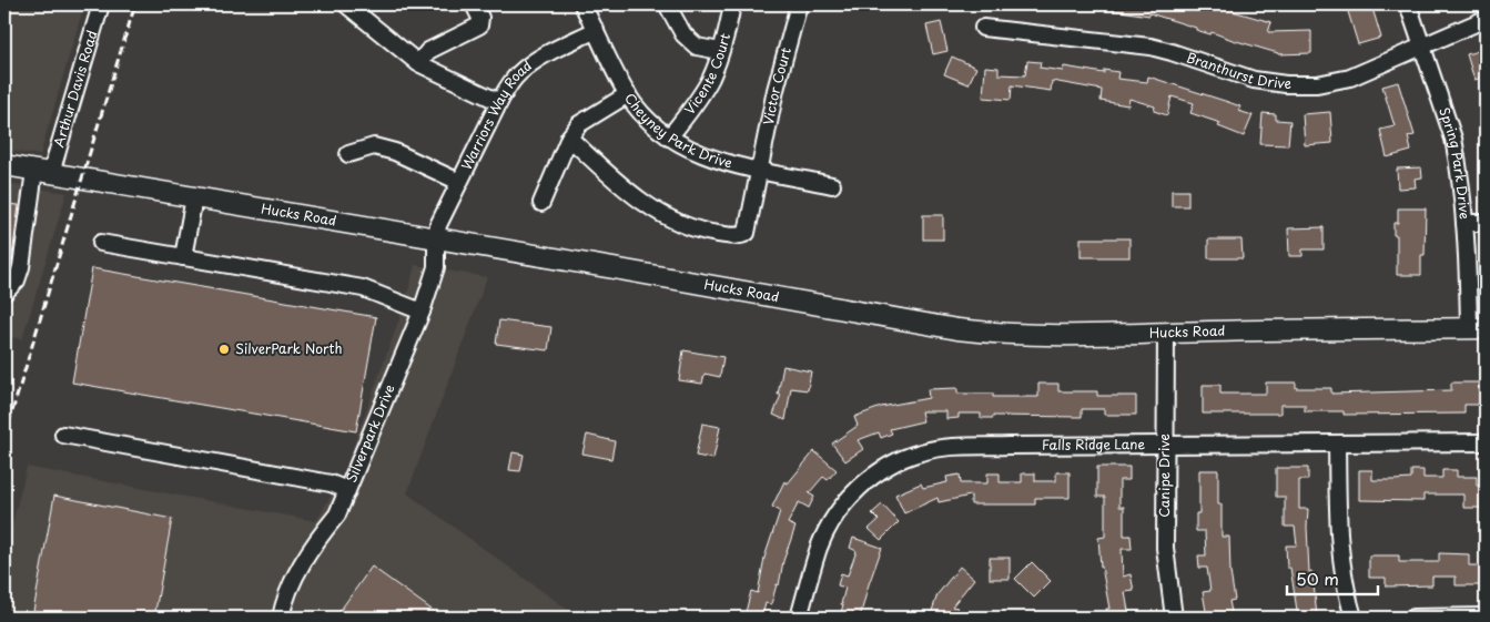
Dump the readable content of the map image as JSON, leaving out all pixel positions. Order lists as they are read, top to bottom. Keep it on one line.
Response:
{"streets":{"main road":["Hucks Road"],"street":["Branthurst Drive","Vicente Court","Victor Court","Arthur Davis Road","Warriors Way Road","Cheyney Park Drive","Spring Park Drive","Silverpark Drive","Falls Ridge Lane","Canipe Drive"]},"crossings":[["Branthurst Drive","Spring Park Drive"],["Vicente Court","Cheyney Park Drive"],["Victor Court","Cheyney Park Drive"],["Arthur Davis Road","Hucks Road"],["Warriors Way Road","Cheyney Park Drive"],["Warriors Way Road","Hucks Road"],["Warriors Way Road","Silverpark Drive"],["Spring Park Drive","Hucks Road"],["Hucks Road","Silverpark Drive"],["Hucks Road","Canipe Drive"],["Falls Ridge Lane","Canipe Drive"]],"places":["SilverPark North"],"scale_bar":"50 m"}
